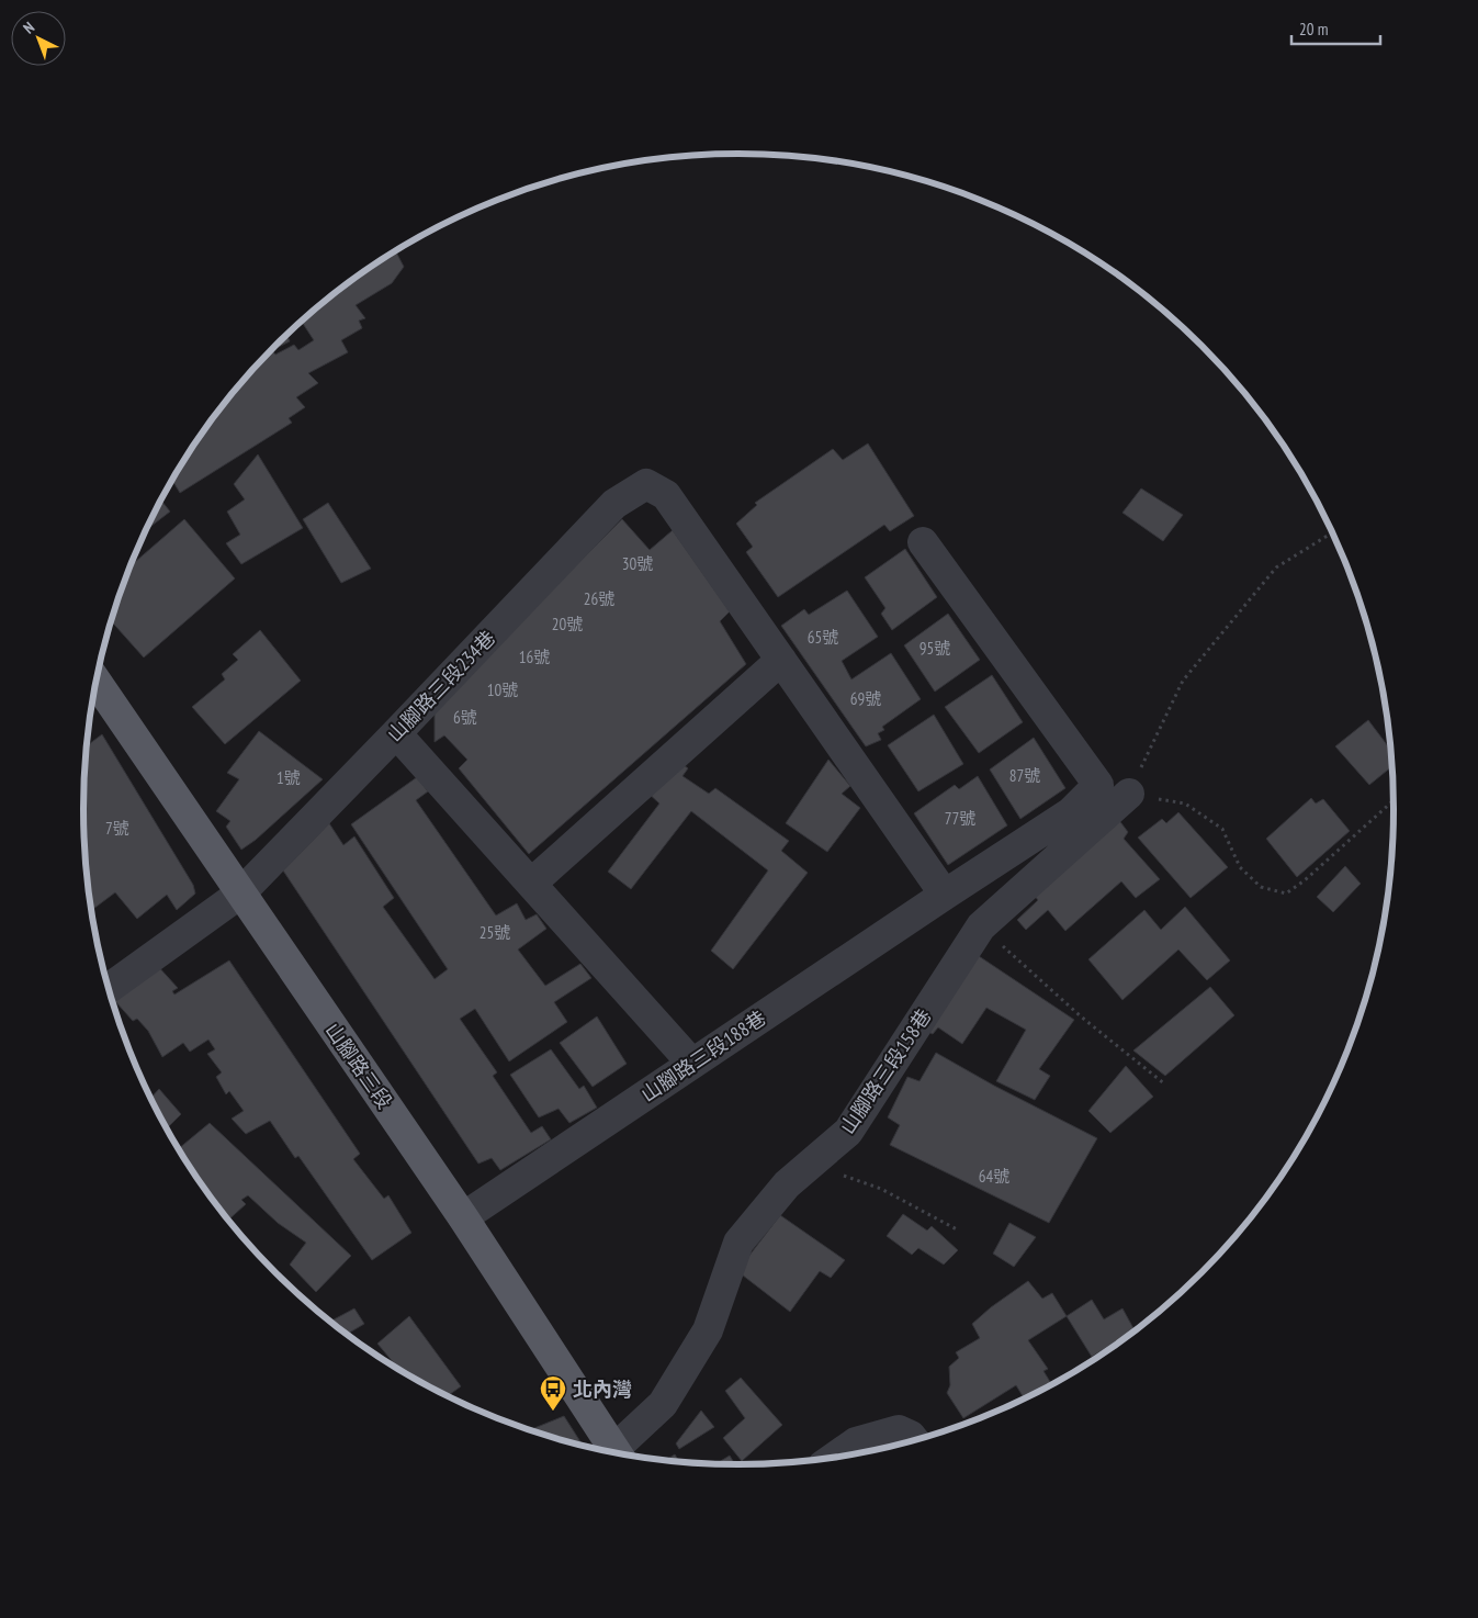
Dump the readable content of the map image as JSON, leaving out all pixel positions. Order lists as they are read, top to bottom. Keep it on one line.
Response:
{"streets":{"main road":["山腳路三段"],"lane":["山腳路三段234巷","山腳路三段188巷","山腳路三段158巷"]},"crossings":[["山腳路三段234巷","山腳路三段"],["山腳路三段188巷","山腳路三段"]],"places":{"bus stop":["北內灣"]},"house_numbers":["30號","26號","20號","65號","95號","16號","10號","69號","6號","87號","1號","77號","7號","25號","64號"],"scale_bar":"20 m","north":"top left"}
